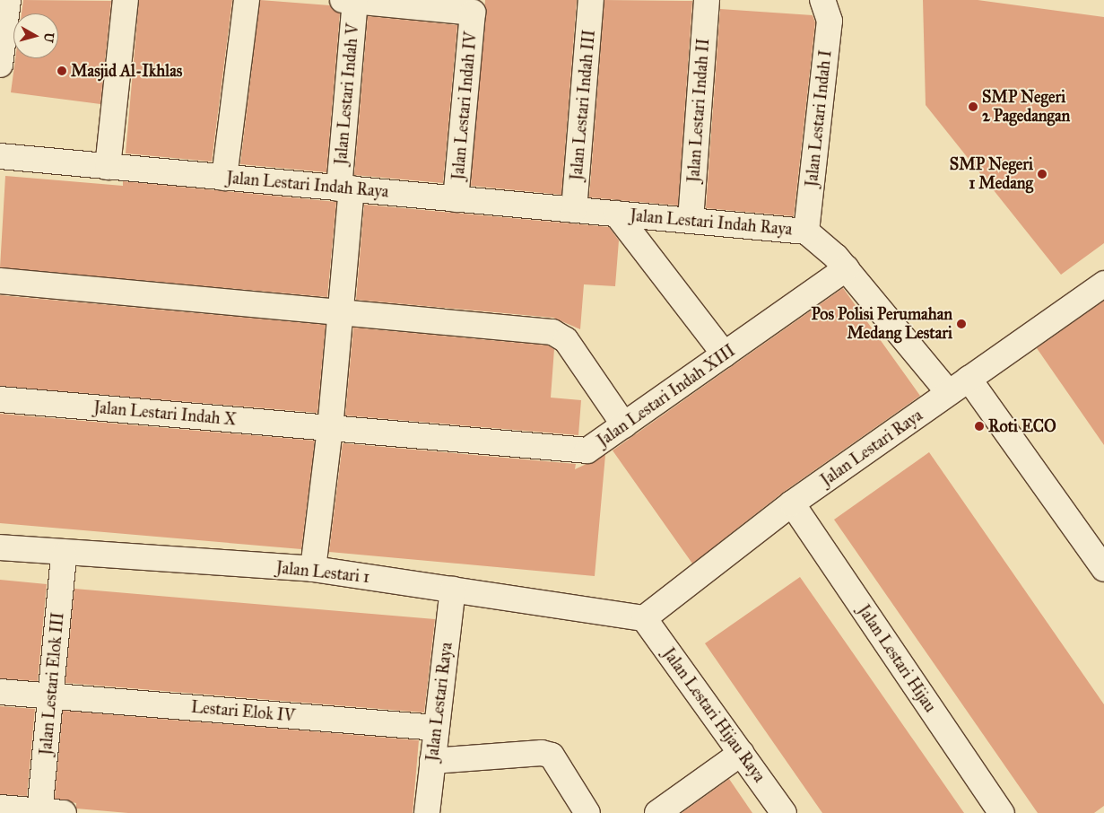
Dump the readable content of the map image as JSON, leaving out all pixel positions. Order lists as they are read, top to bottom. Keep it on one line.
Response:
{"streets":{"street":["Jalan Lestari Indah V","Jalan Lestari Indah III","Jalan Lestari Indah IV","Jalan Lestari Indah II","Jalan Lestari Indah I","Jalan Lestari Indah Raya","Jalan Lestari Indah XIII","Jalan Lestari Indah X","Jalan Lestari Raya","Jalan Lestari 1","Jalan Lestari Hijau","Jalan Lestari Elok III","Lestari Elok IV","Jalan Lestari Hijau Raya"]},"crossings":[["Jalan Lestari Indah V","Jalan Lestari Indah IV"],["Jalan Lestari Indah V","Jalan Lestari Indah Raya"],["Jalan Lestari Indah V","Jalan Lestari Indah XIII"],["Jalan Lestari Indah V","Jalan Lestari Indah X"],["Jalan Lestari Indah V","Jalan Lestari 1"],["Jalan Lestari Indah III","Jalan Lestari Indah Raya"],["Jalan Lestari Indah IV","Jalan Lestari Indah Raya"],["Jalan Lestari Indah II","Jalan Lestari Indah Raya"],["Jalan Lestari Indah I","Jalan Lestari Indah Raya"],["Jalan Lestari Indah Raya","Jalan Lestari Indah XIII"],["Jalan Lestari Indah Raya","Jalan Lestari Raya"],["Jalan Lestari Indah XIII","Jalan Lestari Indah X"],["Jalan Lestari Raya","Jalan Lestari 1"],["Jalan Lestari Raya","Jalan Lestari Hijau"],["Jalan Lestari Raya","Lestari Elok IV"],["Jalan Lestari Raya","Jalan Lestari Hijau Raya"],["Jalan Lestari 1","Jalan Lestari Elok III"],["Jalan Lestari 1","Jalan Lestari Hijau Raya"],["Jalan Lestari Elok III","Lestari Elok IV"]],"places":["Masjid Al-Ikhlas","SMP Negeri 2 Pagedangan","SMP Negeri 1 Medang","Pos Polisi Perumahan Medang Lestari","Roti ECO"],"north":"right"}
